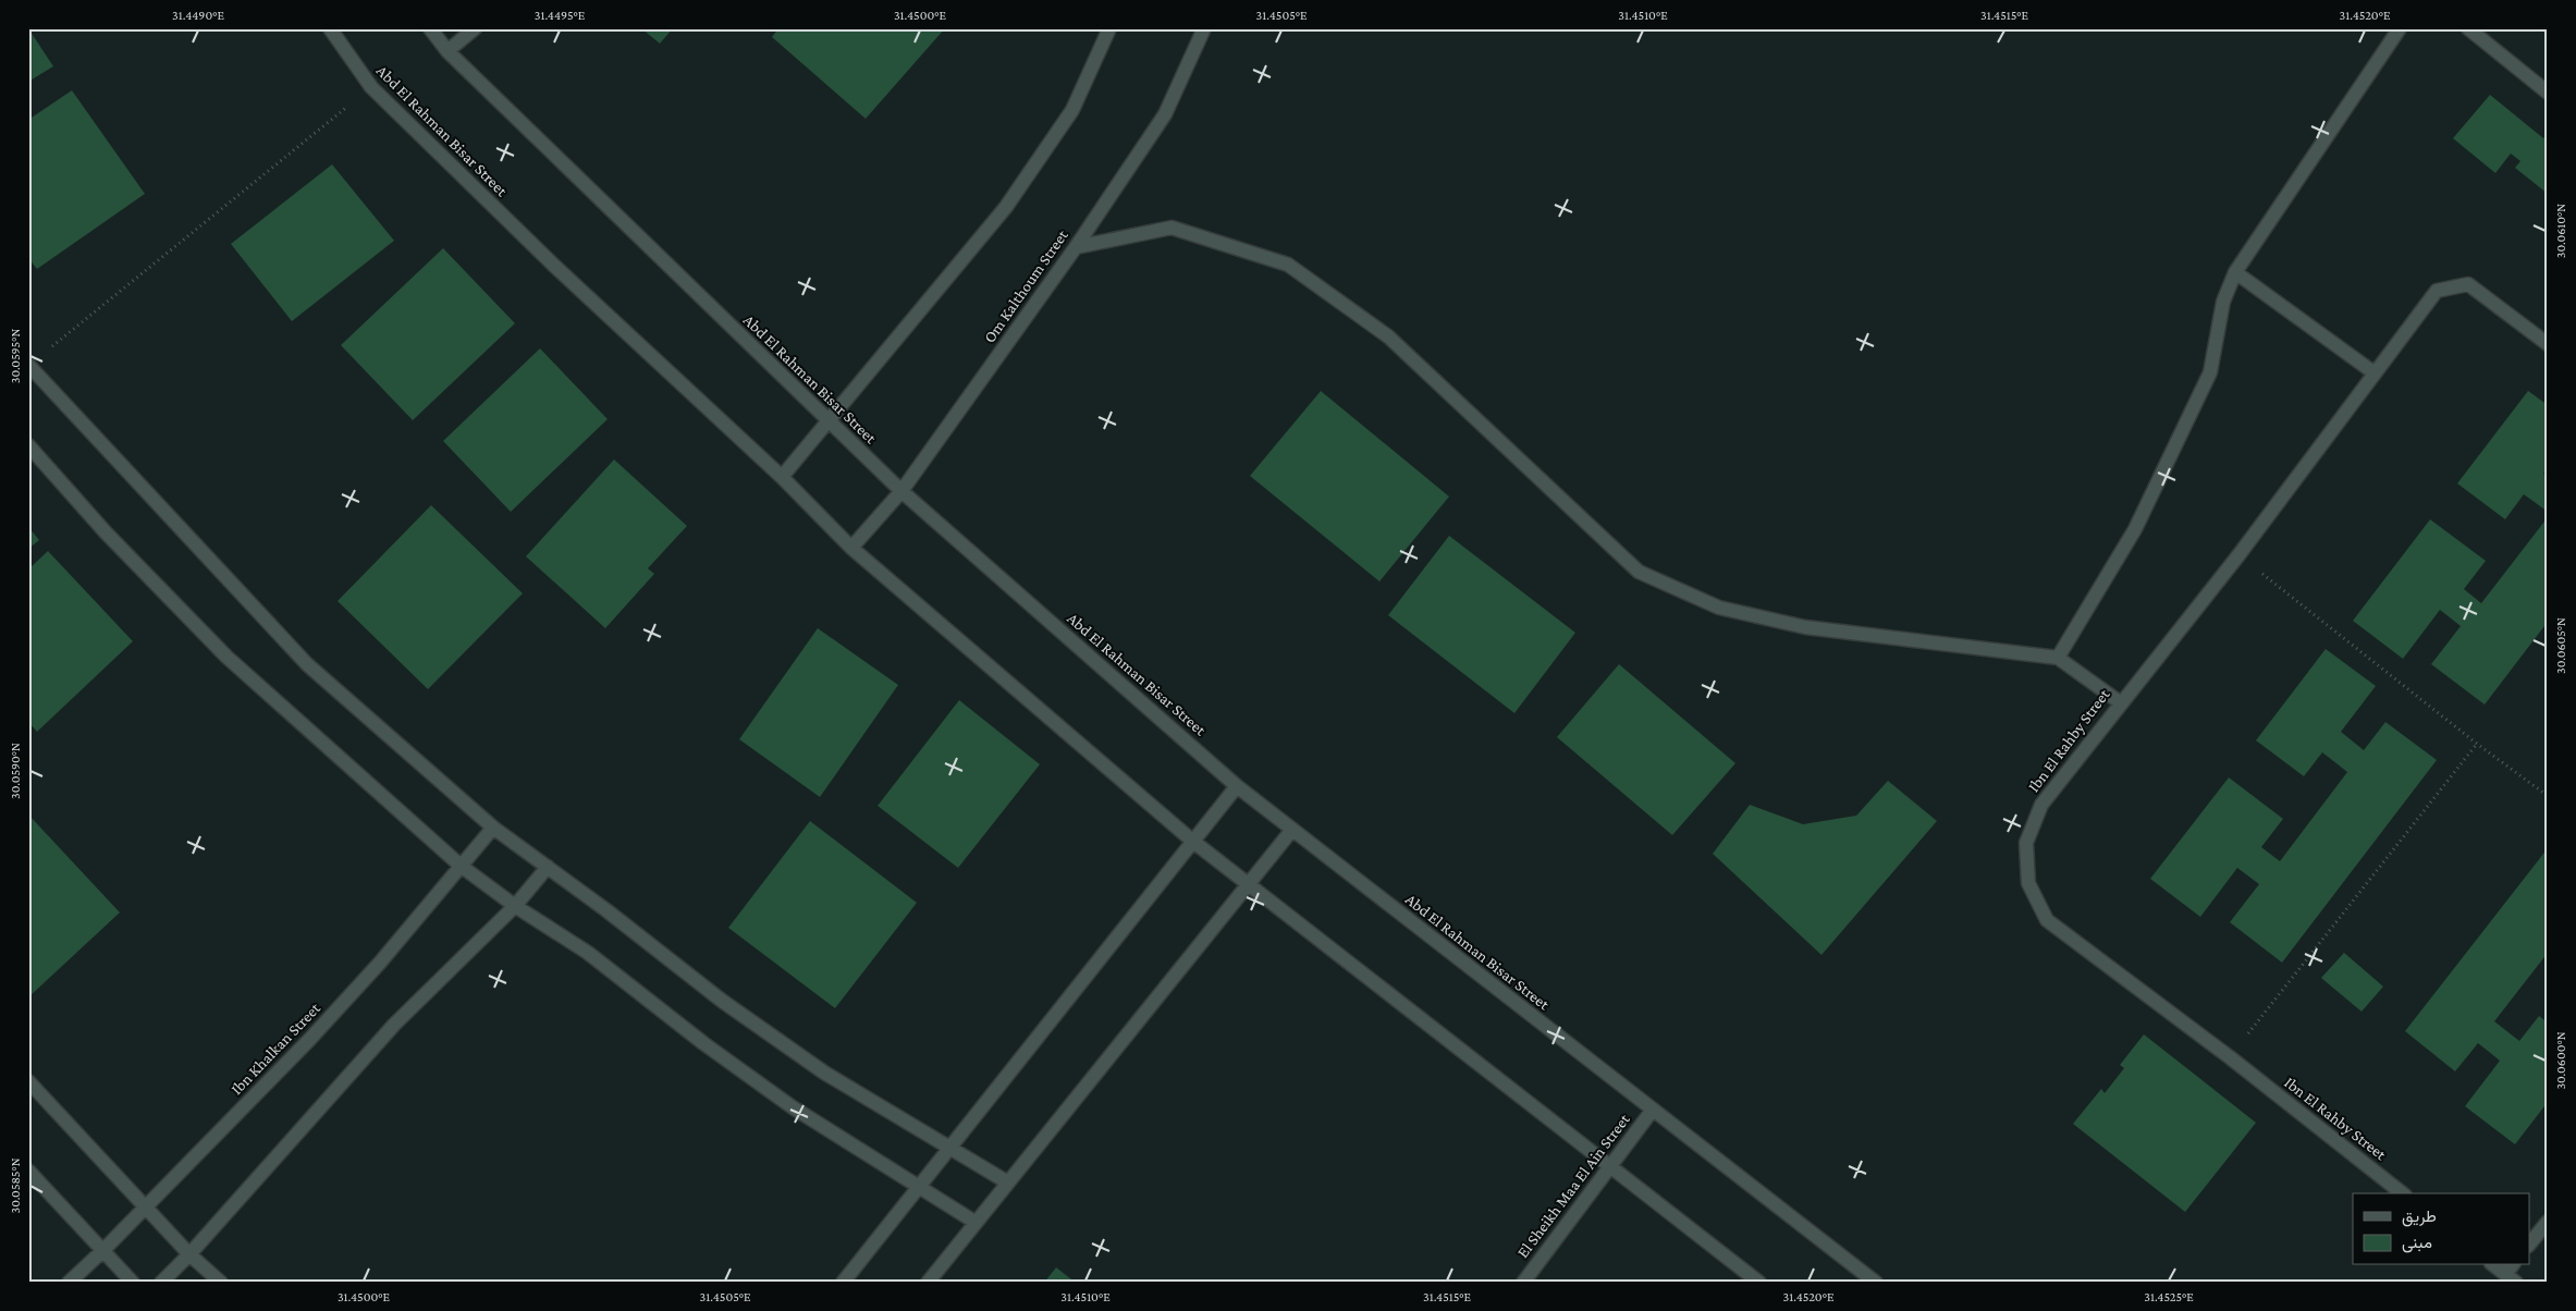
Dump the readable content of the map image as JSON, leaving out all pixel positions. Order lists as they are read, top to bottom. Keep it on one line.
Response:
{"streets":{"street":["Abd El Rahman Bisar Street","Om Kalthoum Street","Ibn El Rahby Street","Ibn Khalkan Street","El Sheikh Maa El Ain Street"]},"crossings":[["Abd El Rahman Bisar Street","Om Kalthoum Street"],["Abd El Rahman Bisar Street","El Sheikh Maa El Ain Street"]],"legend":["طريق","مبنى"],"coordinates":["31.4490°E","31.4495°E","31.4500°E","31.4505°E","31.4510°E","31.4515°E","31.4520°E","30.0610°N","30.0595°N","30.0605°N","30.0590°N","30.0600°N","30.0585°N","31.4525°E"]}
